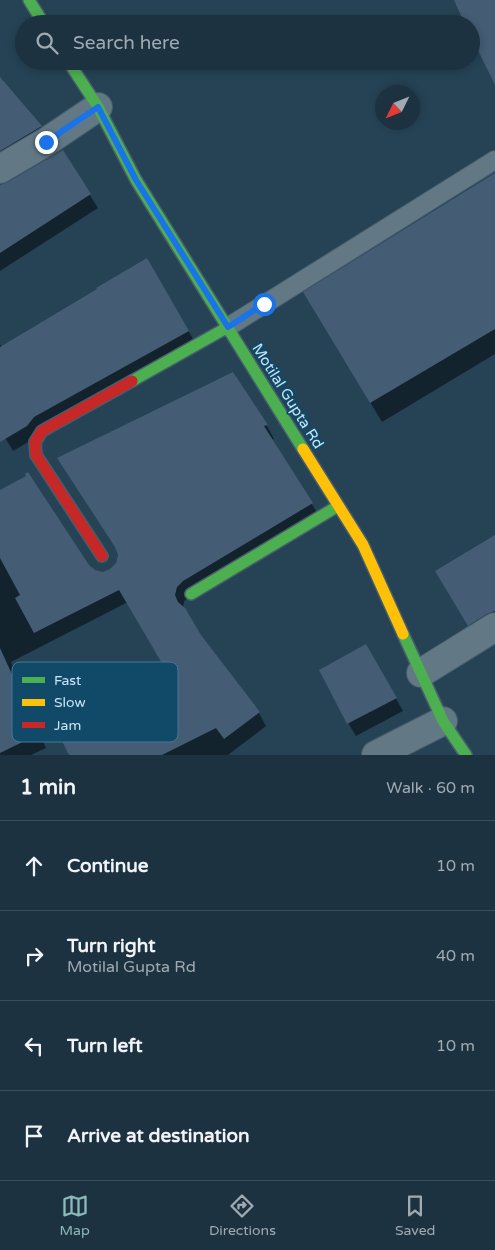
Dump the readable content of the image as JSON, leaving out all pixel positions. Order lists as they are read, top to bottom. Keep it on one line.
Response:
{"streets":{"street":["Motilal Gupta Rd"]},"legend":["Fast","Slow","Jam"],"north":"bottom left","page":{"search":"Search here","heading":["1 min","Walk · 60 m"],"list":[["Continue","10 m"],["Turn right","Motilal Gupta Rd","40 m"],["Turn left","10 m"],"Arrive at destination"],"nav":["Map","Directions","Saved"]}}
